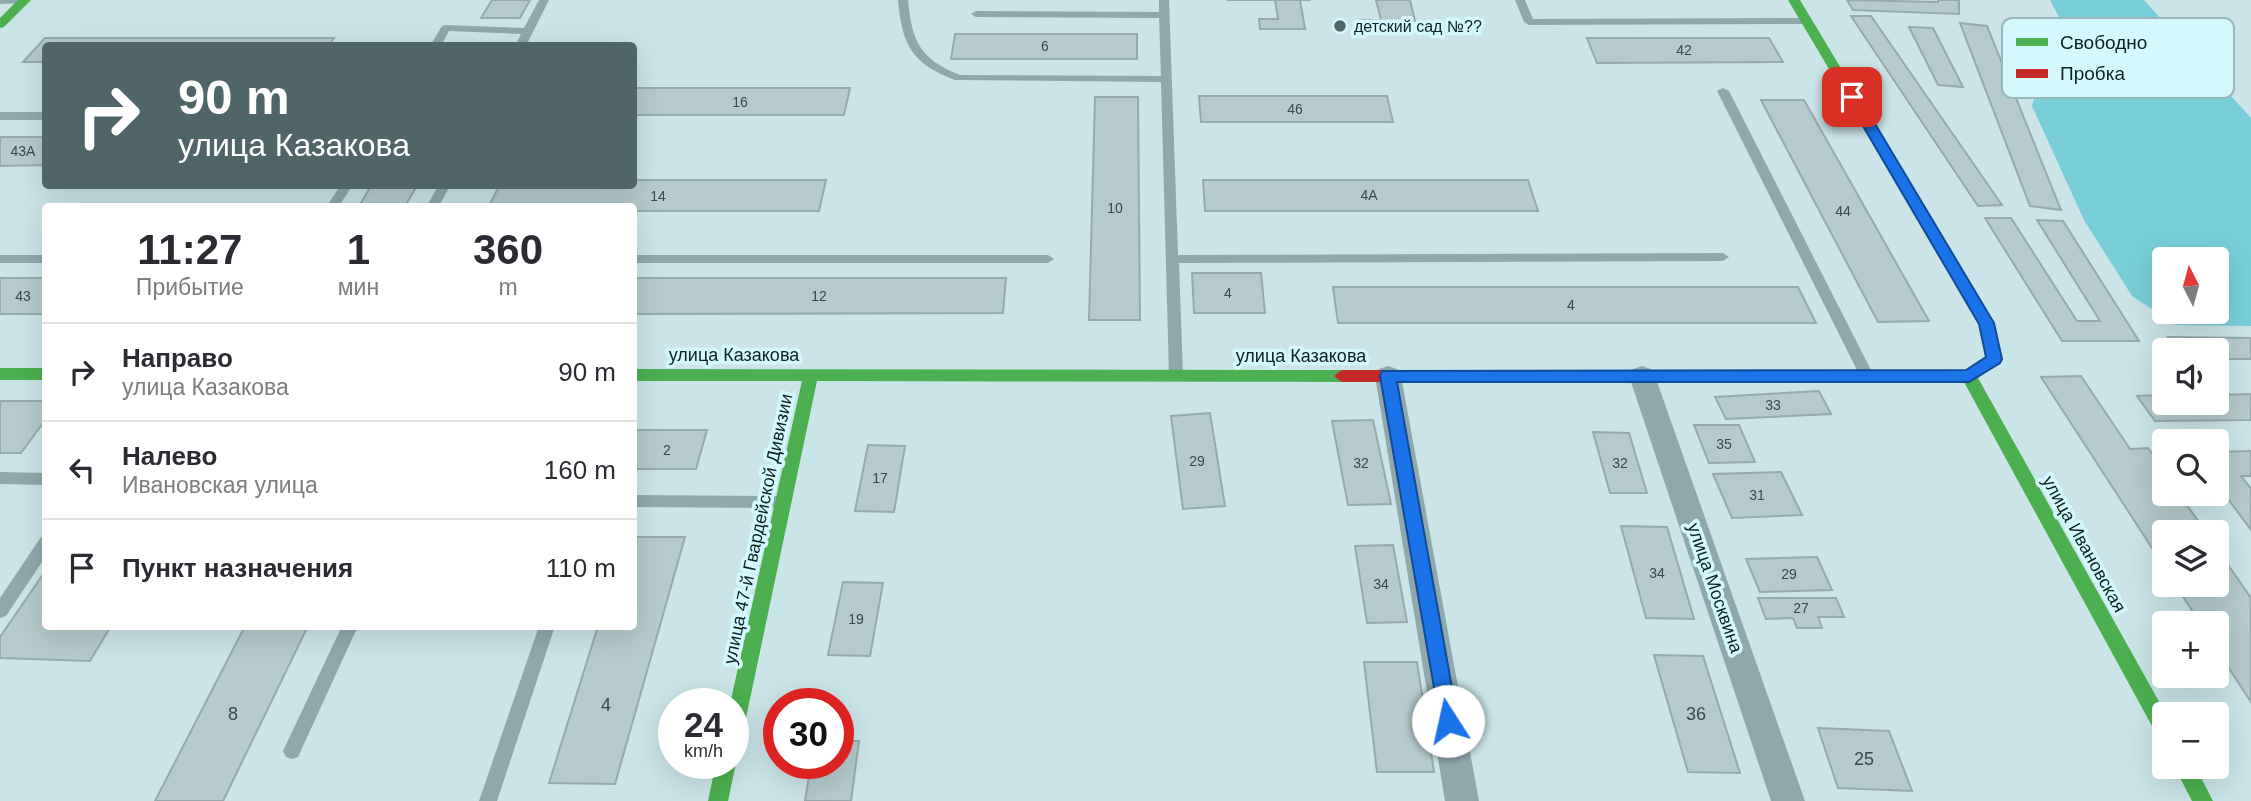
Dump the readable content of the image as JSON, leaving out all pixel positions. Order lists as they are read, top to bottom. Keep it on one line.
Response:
{"streets":{"street":["улица Казакова","улица 47-й Гвардейской Дивизии","улица Ивановская","улица Москвина"]},"crossings":[["улица Казакова","улица 47-й Гвардейской Дивизии"],["улица Казакова","улица Ивановская"],["улица Казакова","улица Москвина"]],"places":["детский сад №??"],"house_numbers":["6","42","16","46","43А","4А","14","10","44","4","43","12","4","33","35","2","29","32","32","17","31","34","29","34","27","19","4","8","36","25"],"legend":["Свободно","Пробка"],"north":"top","page":{"turn":["90 m","улица Казакова"],"eta":["11:27","Прибытие","1","мин","360","m"],"map_buttons":["+","−"],"list":[{"name":"Направо","note":"улица Казакова","value":"90 m"},{"name":"Налево","note":"Ивановская улица","value":"160 m"},{"name":"Пункт назначения","value":"110 m"}],"speed":"24 km/h","limit":"30"}}
